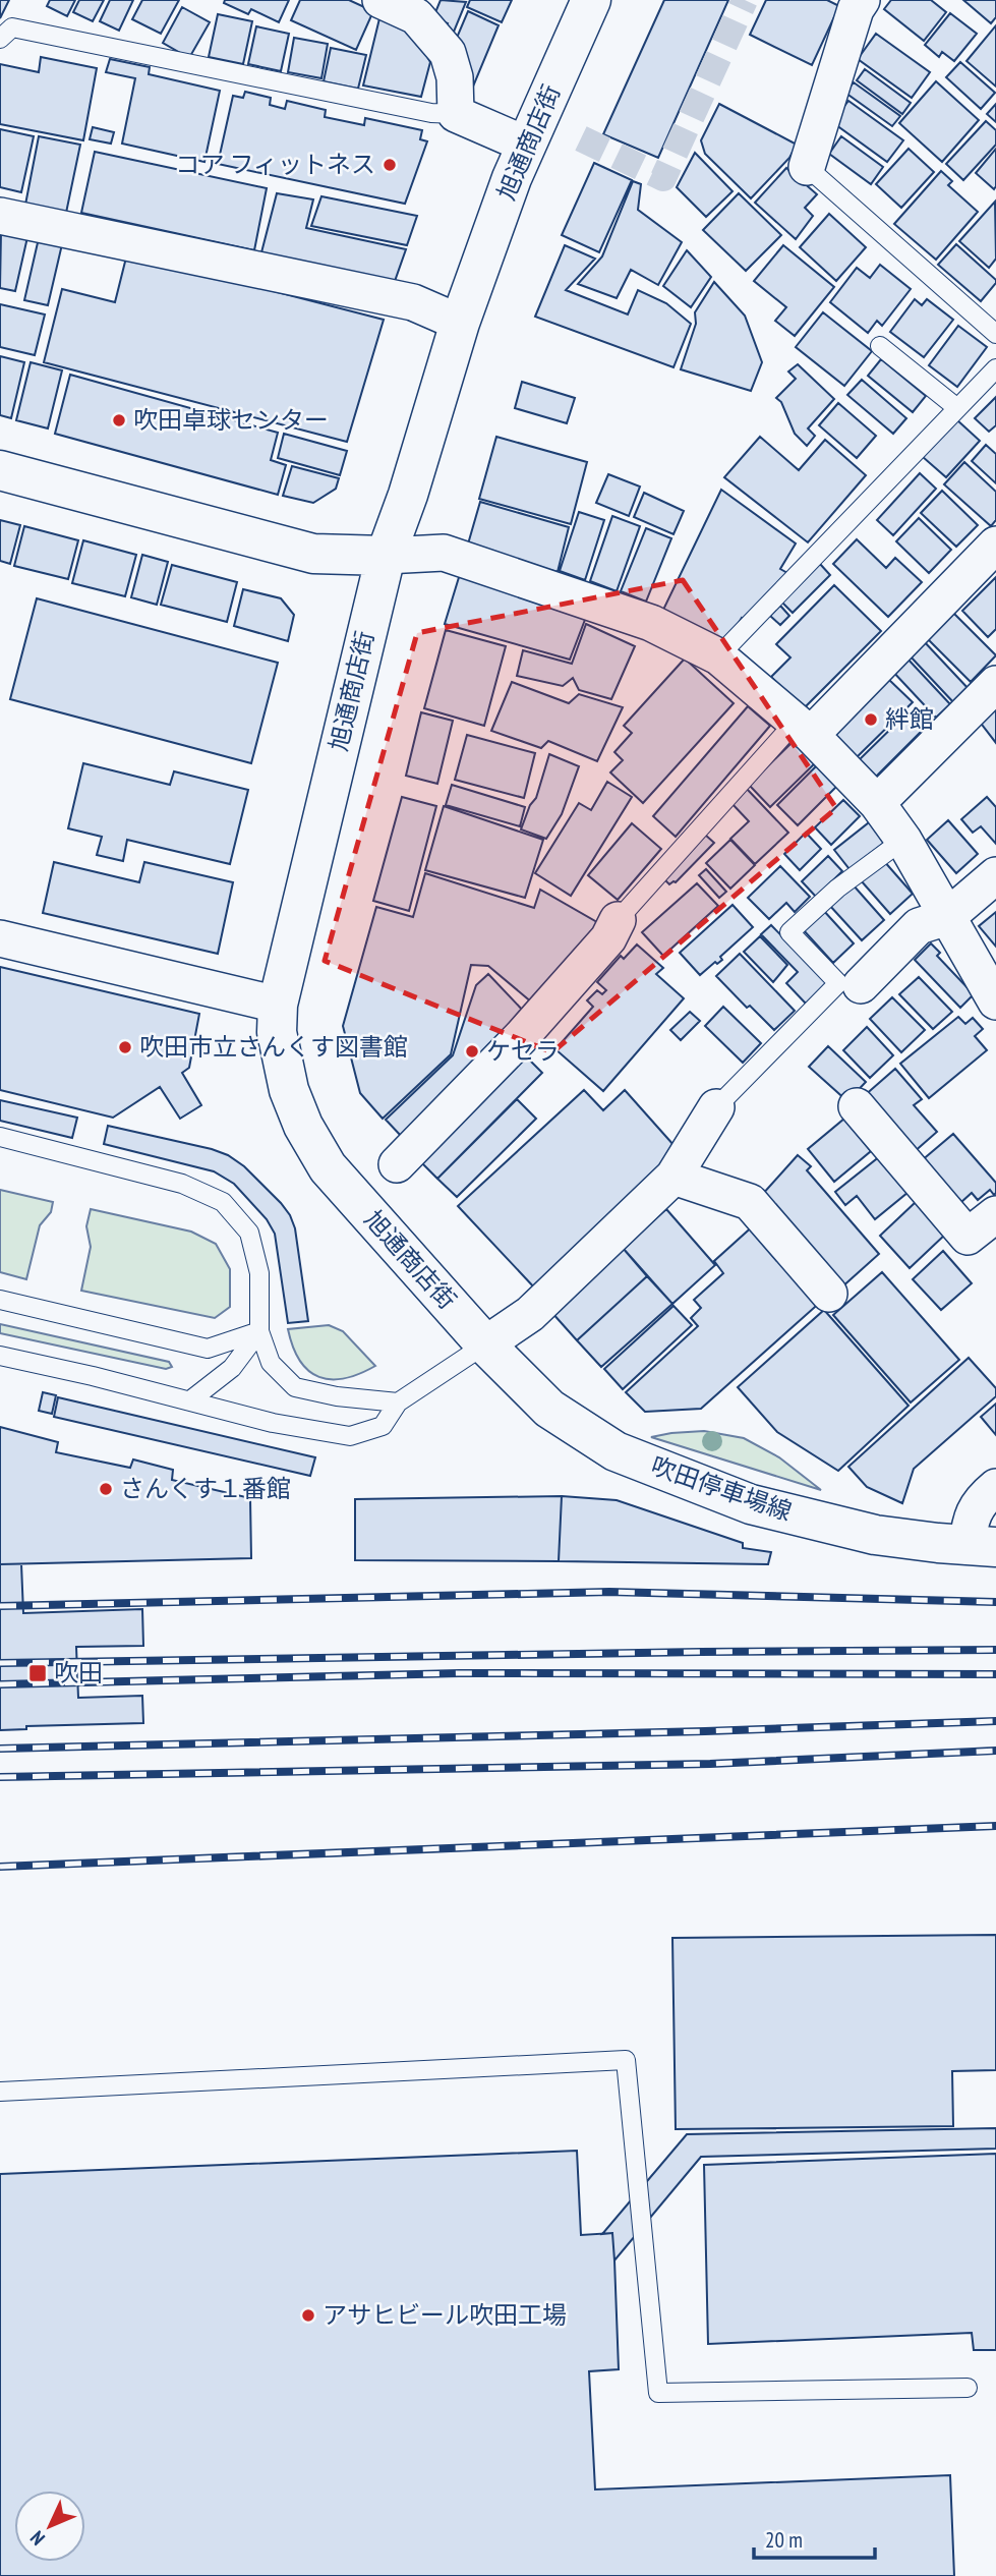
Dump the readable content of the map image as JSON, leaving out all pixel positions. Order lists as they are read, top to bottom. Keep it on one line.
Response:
{"streets":{"street":["旭通商店街","吹田停車場線"]},"crossings":[["旭通商店街","吹田停車場線"]],"places":{"other":["コア フィットネス","吹田卓球センター","絆館","吹田市立さんくす図書館","ケセラ","さんくす１番館","アサヒビール吹田工場"],"transit":["吹田"]},"scale_bar":"20 m","north":"bottom left"}
